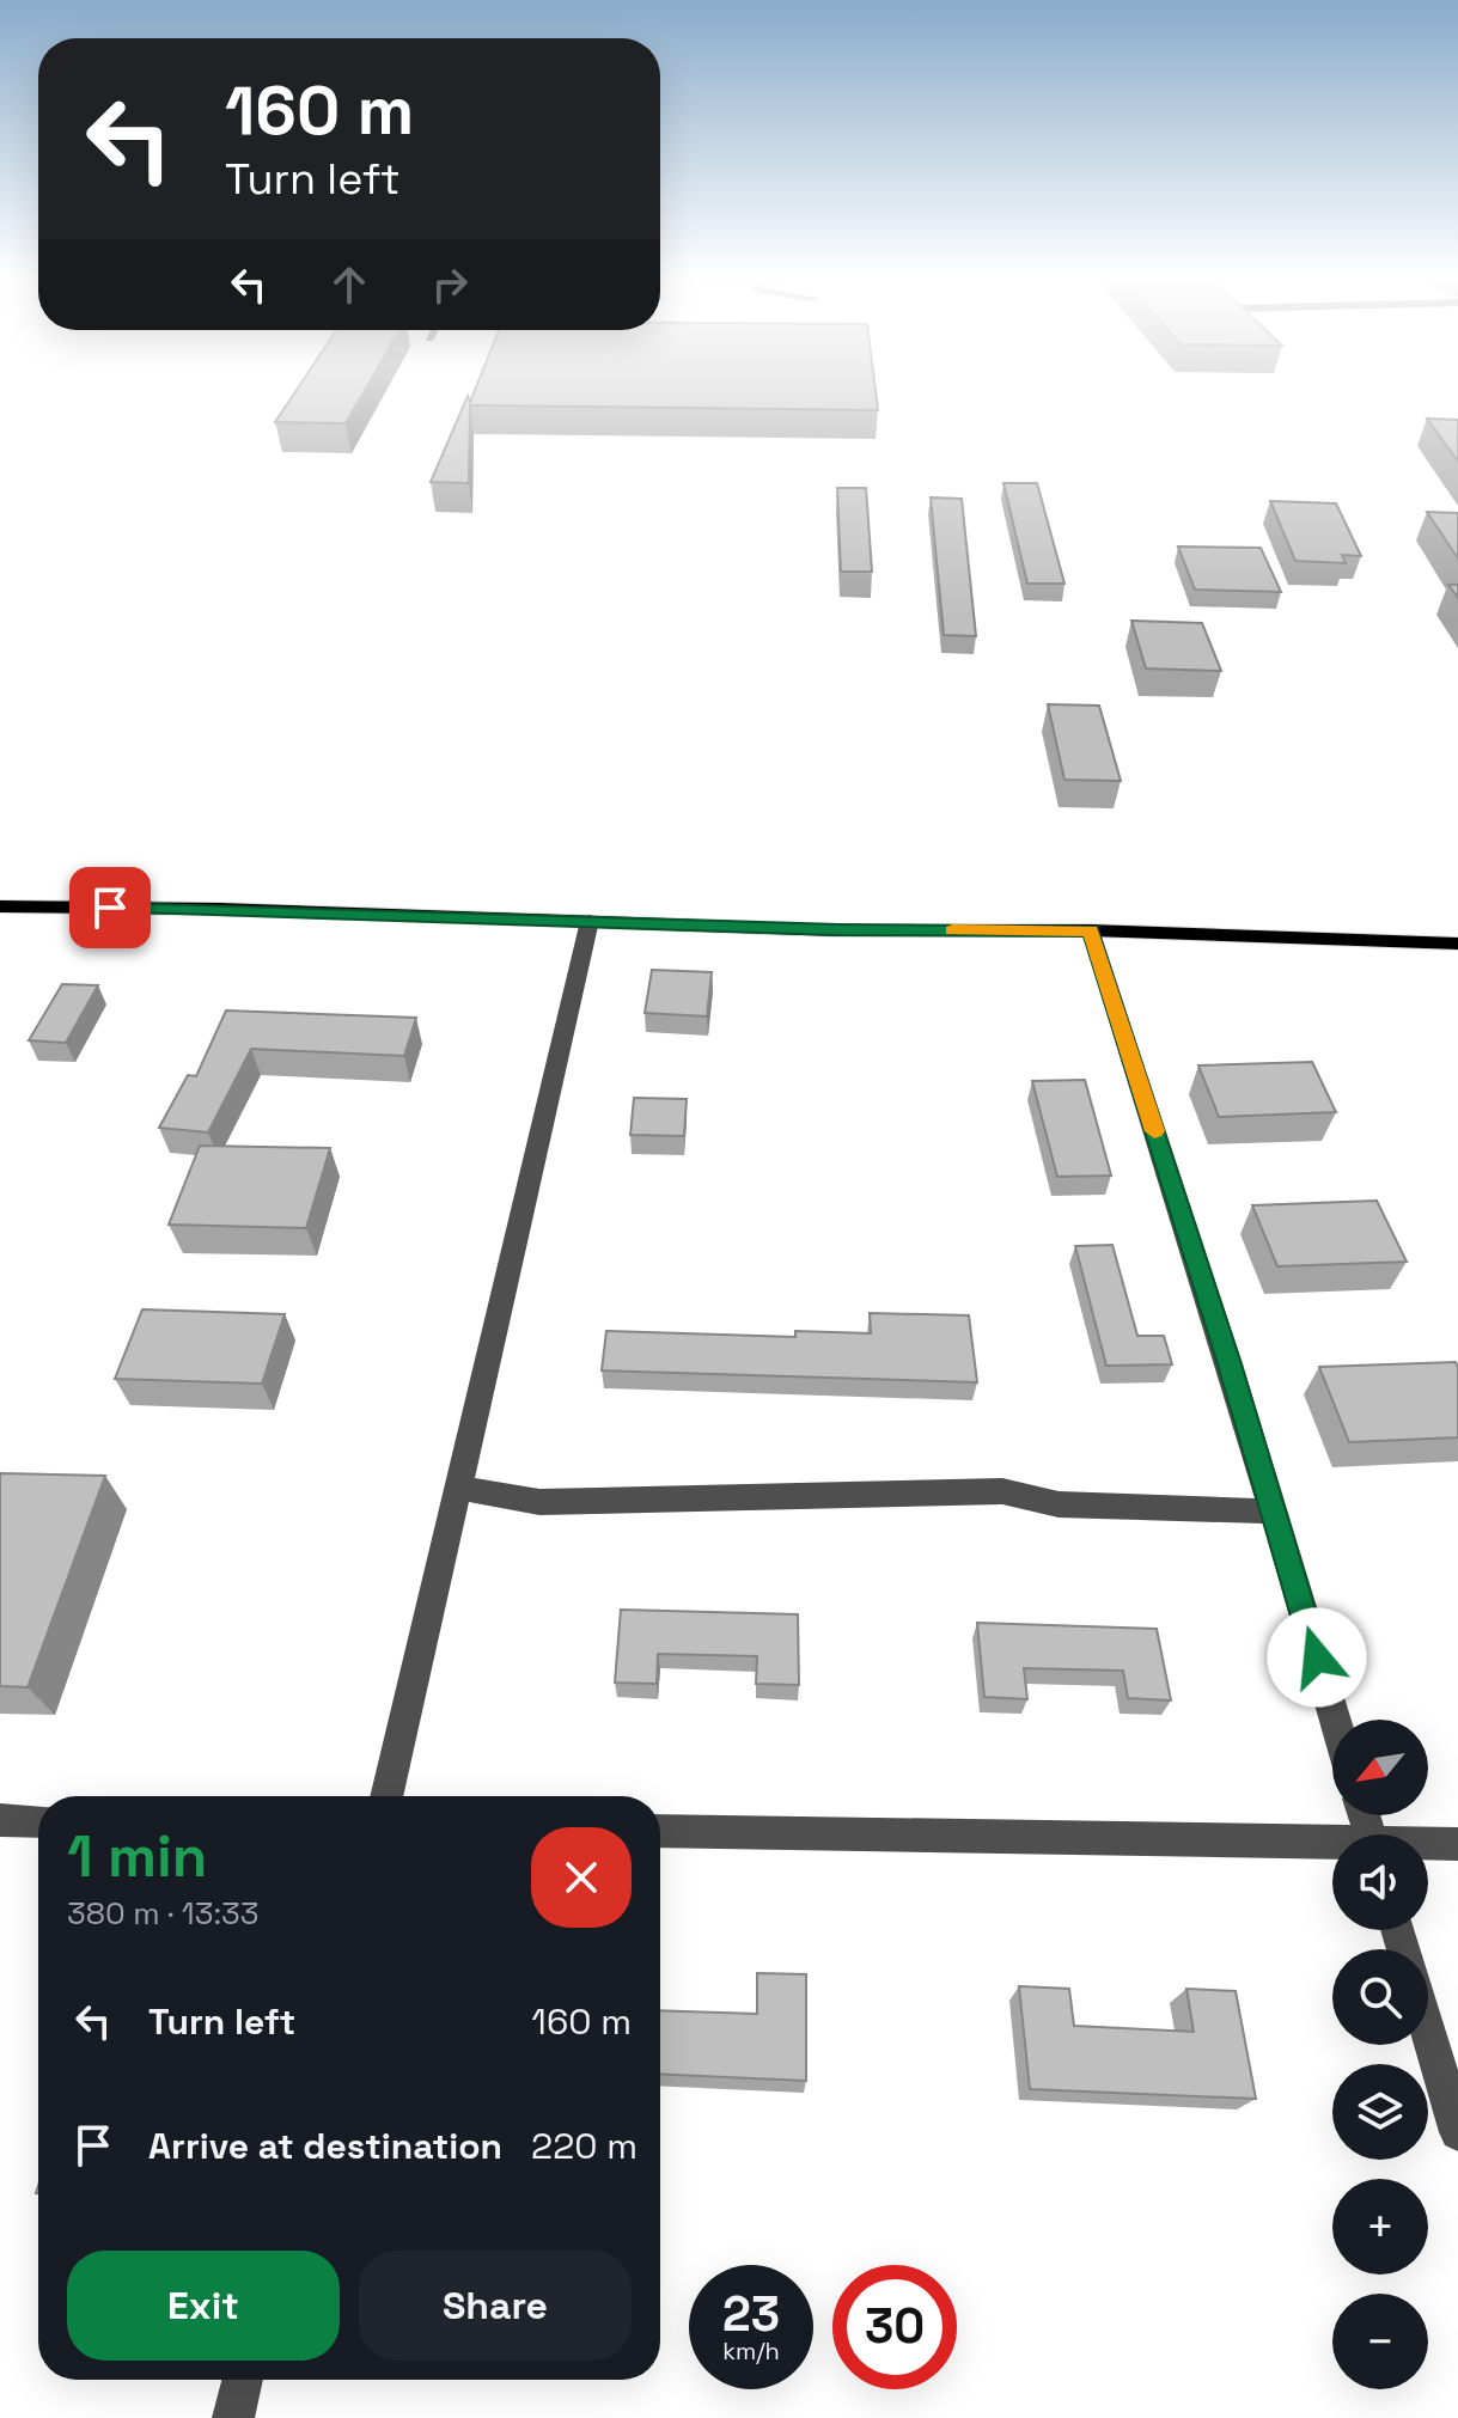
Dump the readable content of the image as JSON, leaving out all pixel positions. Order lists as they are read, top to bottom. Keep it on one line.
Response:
{"north":"bottom left","page":{"turn":["160 m","Turn left"],"map_buttons":["+","−"],"heading":["1 min","380 m · 13:33"],"list":[{"name":"Turn left","value":"160 m"},{"name":"Arrive at destination","value":"220 m"}],"buttons":["Exit","Share"],"speed":"23 km/h","limit":"30"}}
